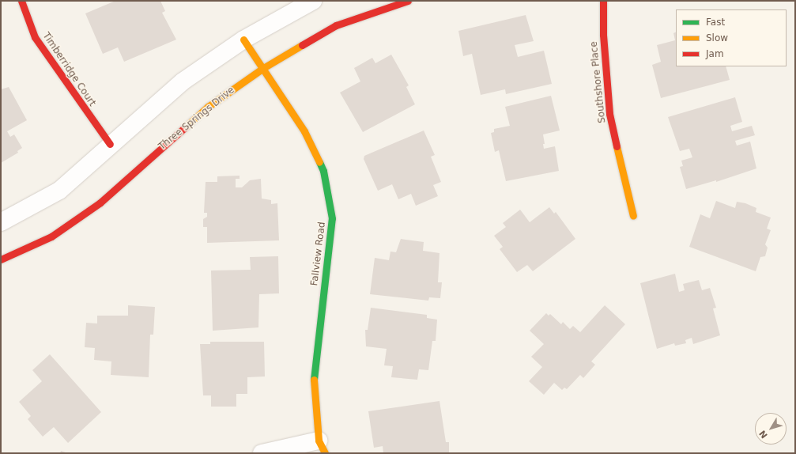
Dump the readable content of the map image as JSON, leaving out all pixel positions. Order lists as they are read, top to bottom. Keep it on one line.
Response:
{"streets":{"street":["Timberridge Court","Southshore Place","Three Springs Drive","Fallview Road"]},"crossings":[["Three Springs Drive","Fallview Road"]],"legend":["Fast","Slow","Jam"],"north":"bottom left"}
